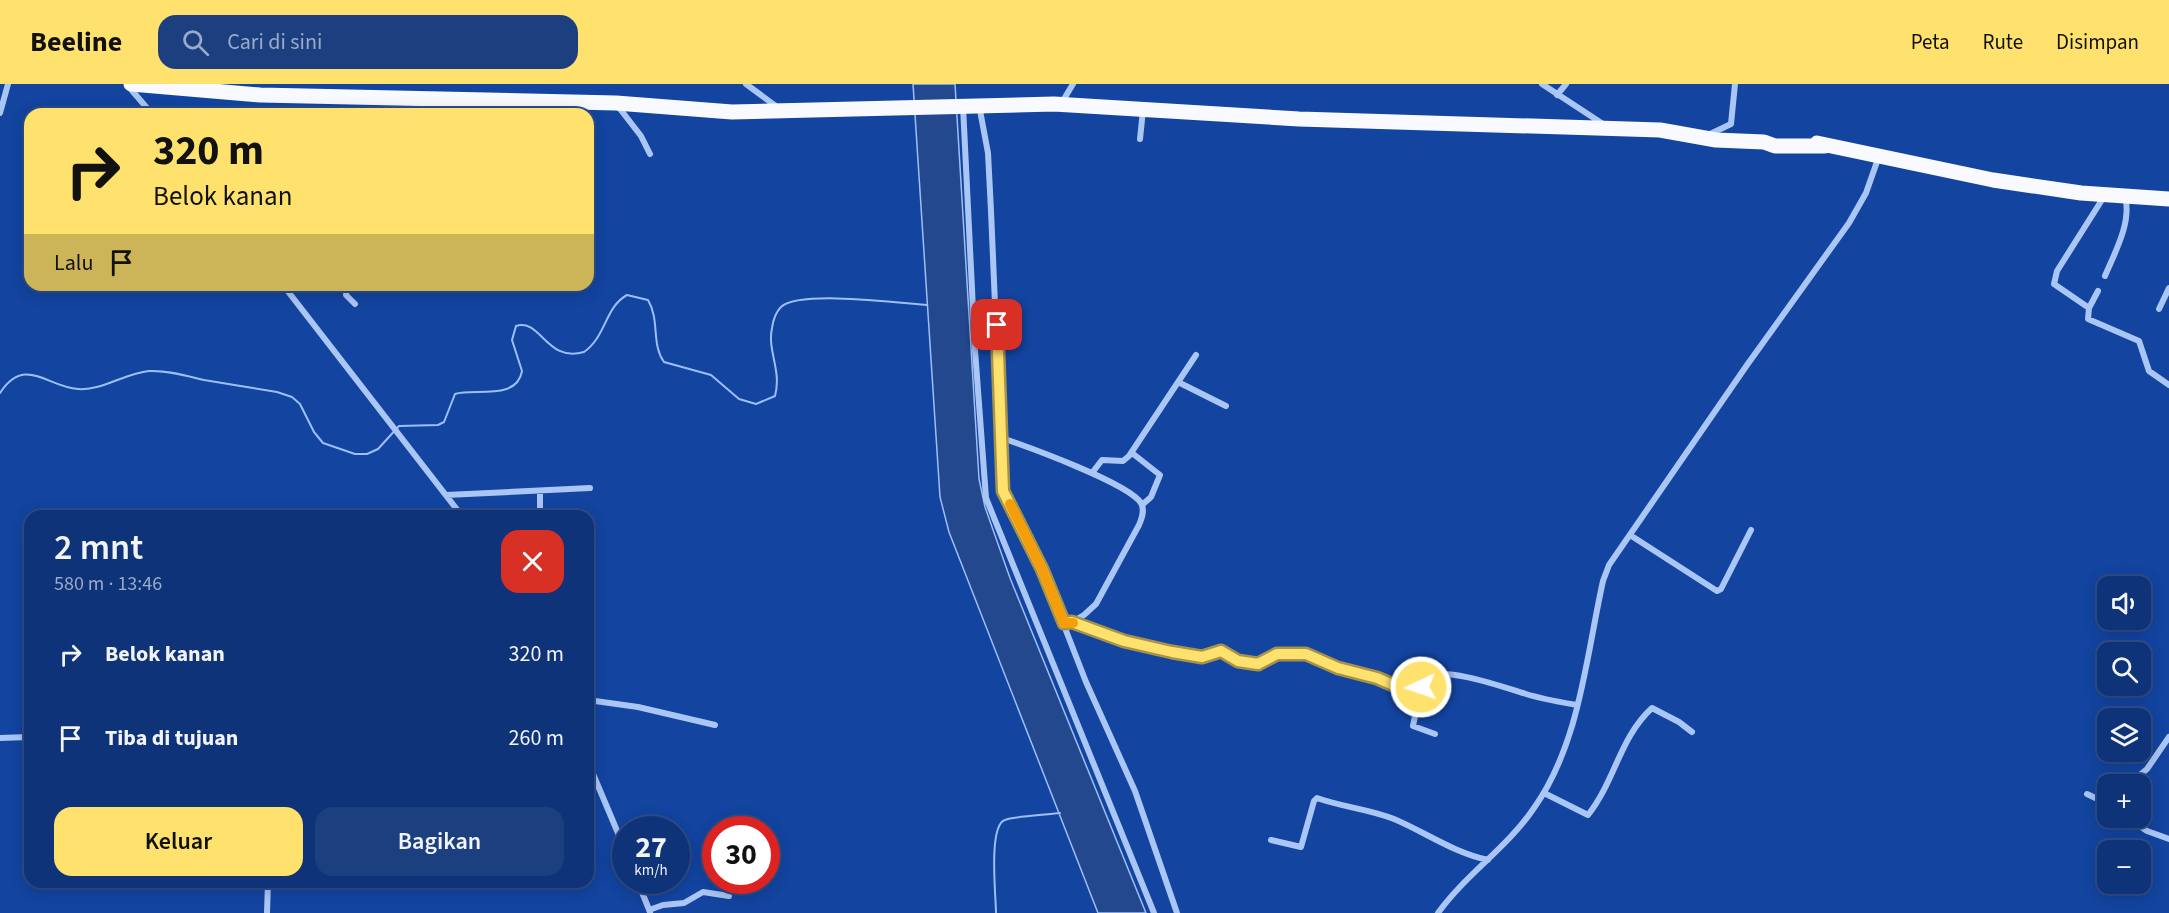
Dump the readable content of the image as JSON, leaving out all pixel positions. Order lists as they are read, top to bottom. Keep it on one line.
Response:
{"page":{"header":"Beeline","search":"Cari di sini","nav":["Peta","Rute","Disimpan"],"turn":["320 m","Belok kanan"],"then":"Lalu","heading":["2 mnt","580 m · 13:46"],"map_buttons":["+","−"],"list":[{"name":"Belok kanan","value":"320 m"},{"name":"Tiba di tujuan","value":"260 m"}],"buttons":["Keluar","Bagikan"],"speed":"27 km/h","limit":"30"}}
